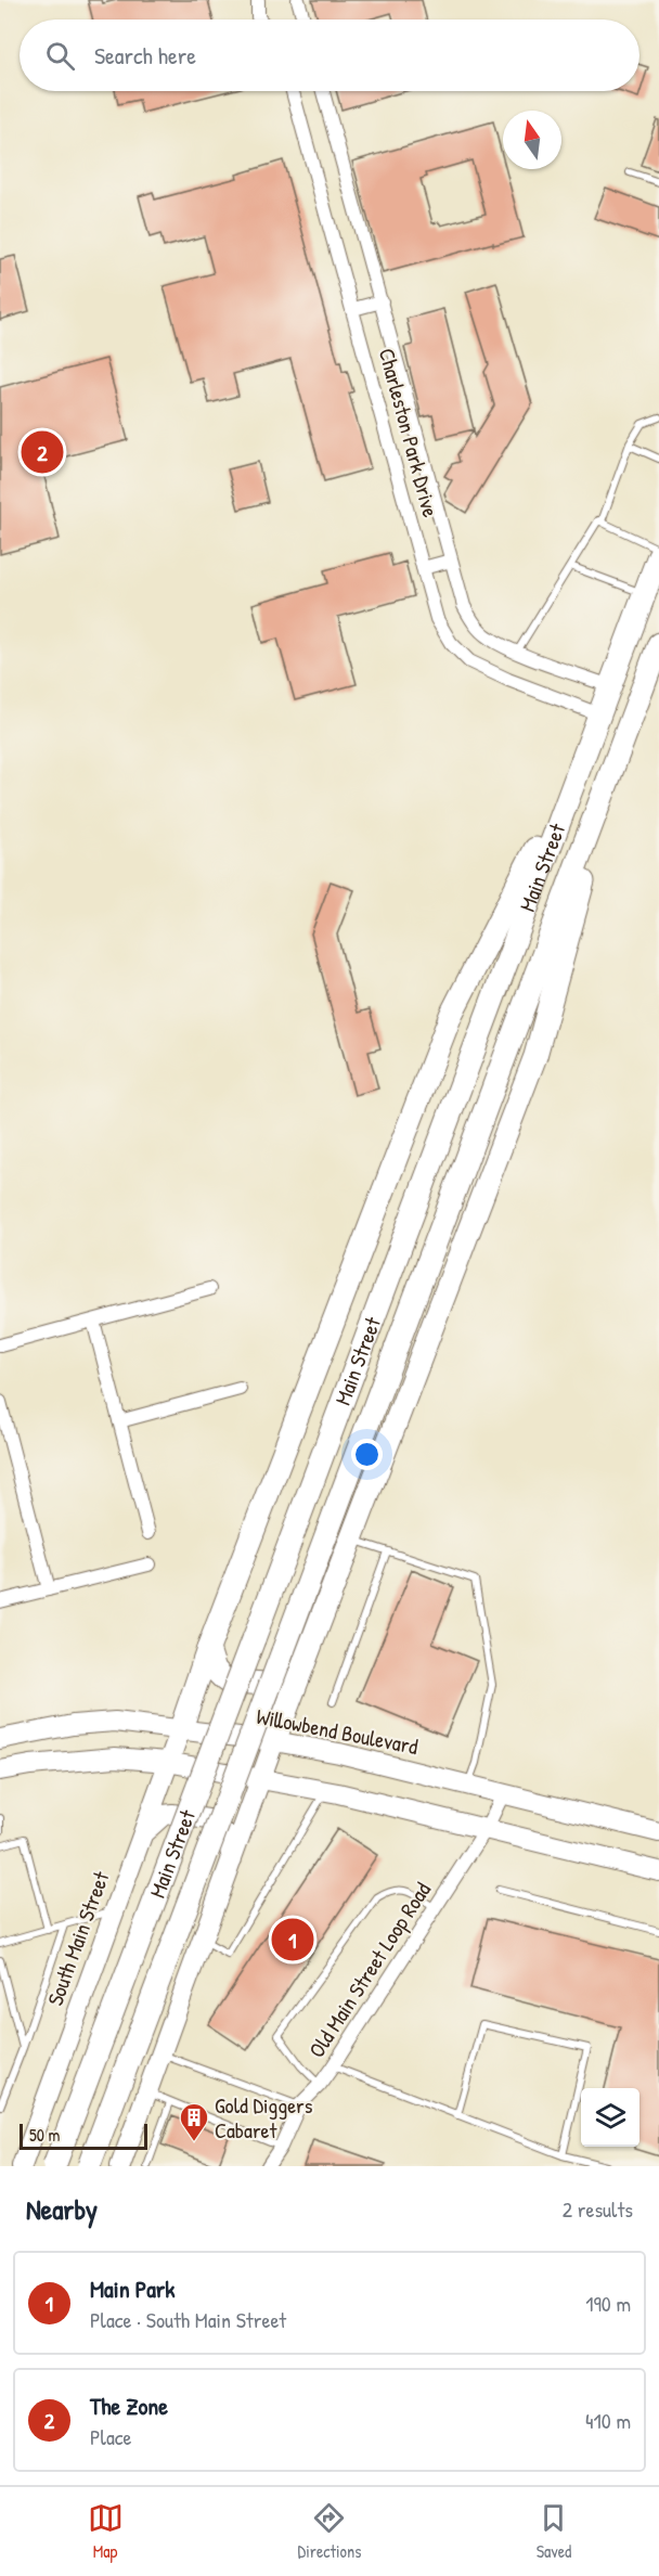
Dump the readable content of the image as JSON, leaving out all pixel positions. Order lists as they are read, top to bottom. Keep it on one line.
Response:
{"streets":{"highway":["Main Street"],"main road":["Willowbend Boulevard","South Main Street"],"street":["Charleston Park Drive","Old Main Street Loop Road"]},"crossings":[["Charleston Park Drive","Main Street"],["Willowbend Boulevard","South Main Street"],["Willowbend Boulevard","Old Main Street Loop Road"]],"places":{"building":["Gold Diggers Cabaret"]},"scale_bar":"50 m","north":"top","page":{"search":"Search here","pins":["2","1"],"scale":"50 m","heading":["Nearby","2 results"],"list":[{"mark":"1","name":"Main Park","note":"Place · South Main Street","value":"190 m"},{"mark":"2","name":"The Zone","note":"Place","value":"410 m"}],"nav":["Map","Directions","Saved"]}}
